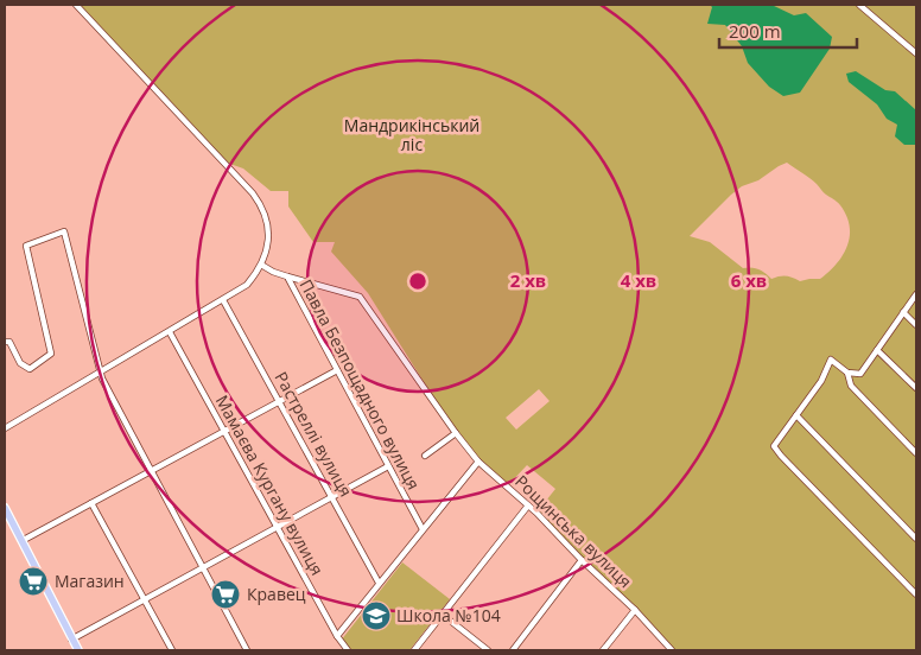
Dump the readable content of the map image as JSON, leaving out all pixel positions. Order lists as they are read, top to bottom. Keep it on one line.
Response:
{"streets":{"street":["Павла Безпощадного вулиця","Растреллі вулиця","Мамаєва Кургану вулиця","Рощинська вулиця"]},"crossings":[["Павла Безпощадного вулиця","Рощинська вулиця"]],"parks":["Мандрикінський ліс"],"places":{"supermarket":["Магазин","Кравец"],"school or university":["Школа №104"]},"scale_bar":"200 m","rings":["2 хв","4 хв","6 хв"]}
